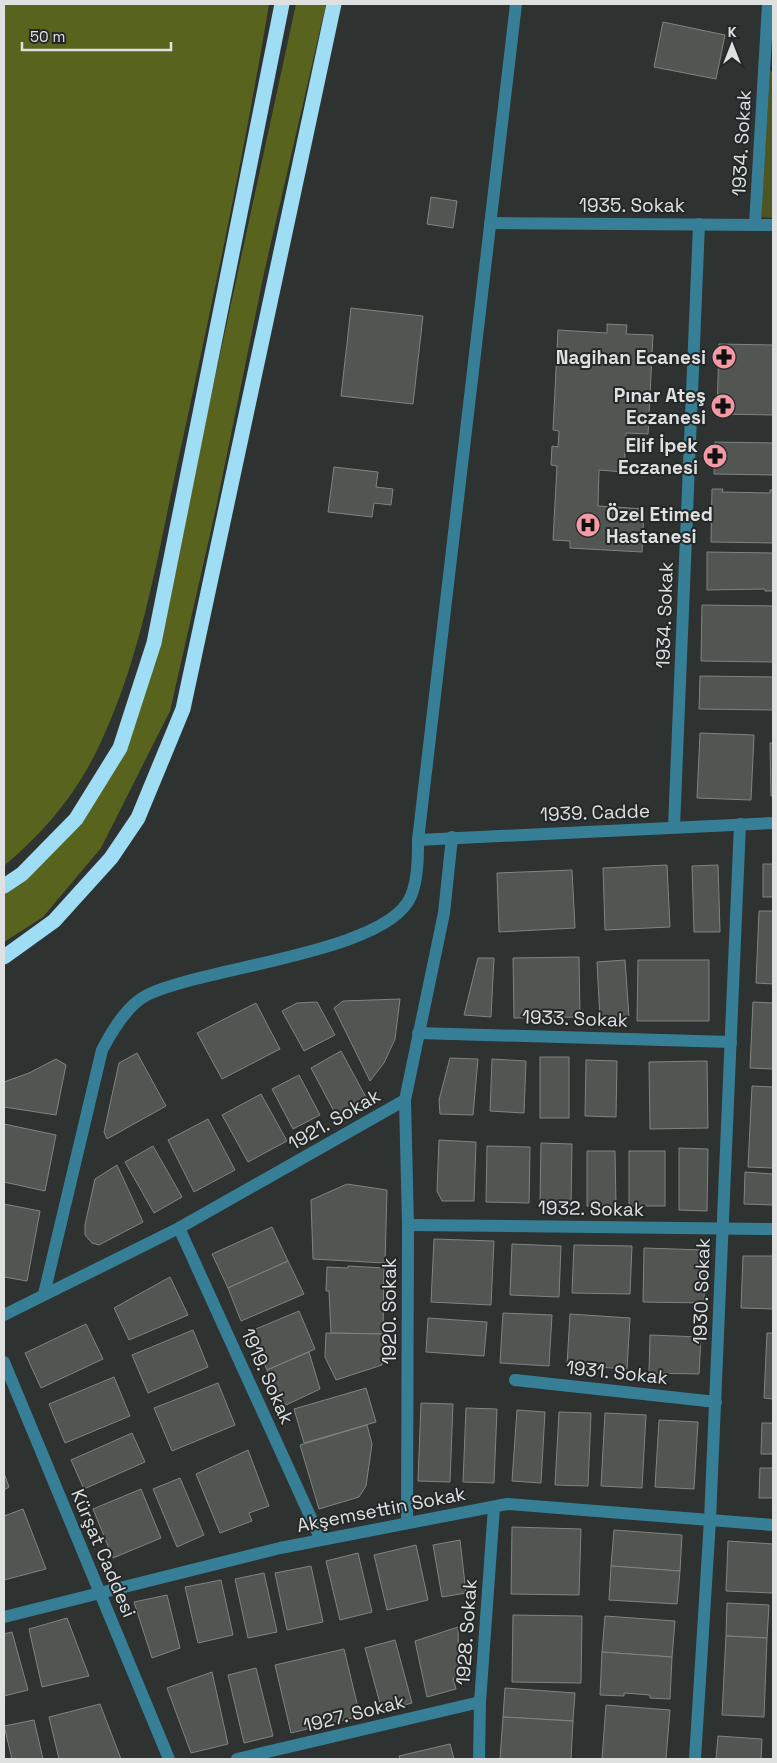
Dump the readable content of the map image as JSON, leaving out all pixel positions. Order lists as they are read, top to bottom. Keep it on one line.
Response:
{"streets":{"street":["1934. Sokak","1935. Sokak","1939. Cadde","1933. Sokak","1921. Sokak","1932. Sokak","1930. Sokak","1920. Sokak","1931. Sokak","1919. Sokak","Akşemsettin Sokak","Kürşat Caddesi","1928. Sokak","1927. Sokak"]},"crossings":[["1934. Sokak","1935. Sokak"],["1934. Sokak","1939. Cadde"],["1939. Cadde","1921. Sokak"],["1939. Cadde","1930. Sokak"],["1933. Sokak","1921. Sokak"],["1933. Sokak","1930. Sokak"],["1921. Sokak","1920. Sokak"],["1921. Sokak","1919. Sokak"],["1932. Sokak","1930. Sokak"],["1932. Sokak","1920. Sokak"],["1930. Sokak","1931. Sokak"],["1930. Sokak","Akşemsettin Sokak"],["1920. Sokak","Akşemsettin Sokak"],["1919. Sokak","Akşemsettin Sokak"],["Akşemsettin Sokak","Kürşat Caddesi"],["Akşemsettin Sokak","1928. Sokak"],["1928. Sokak","1927. Sokak"]],"places":{"pharmacy":["Nagihan Ecanesi","Pınar Ateş Eczanesi","Elif İpek Eczanesi"],"hospital":["Özel Etimed Hastanesi"]},"scale_bar":"50 m","north":"top"}
